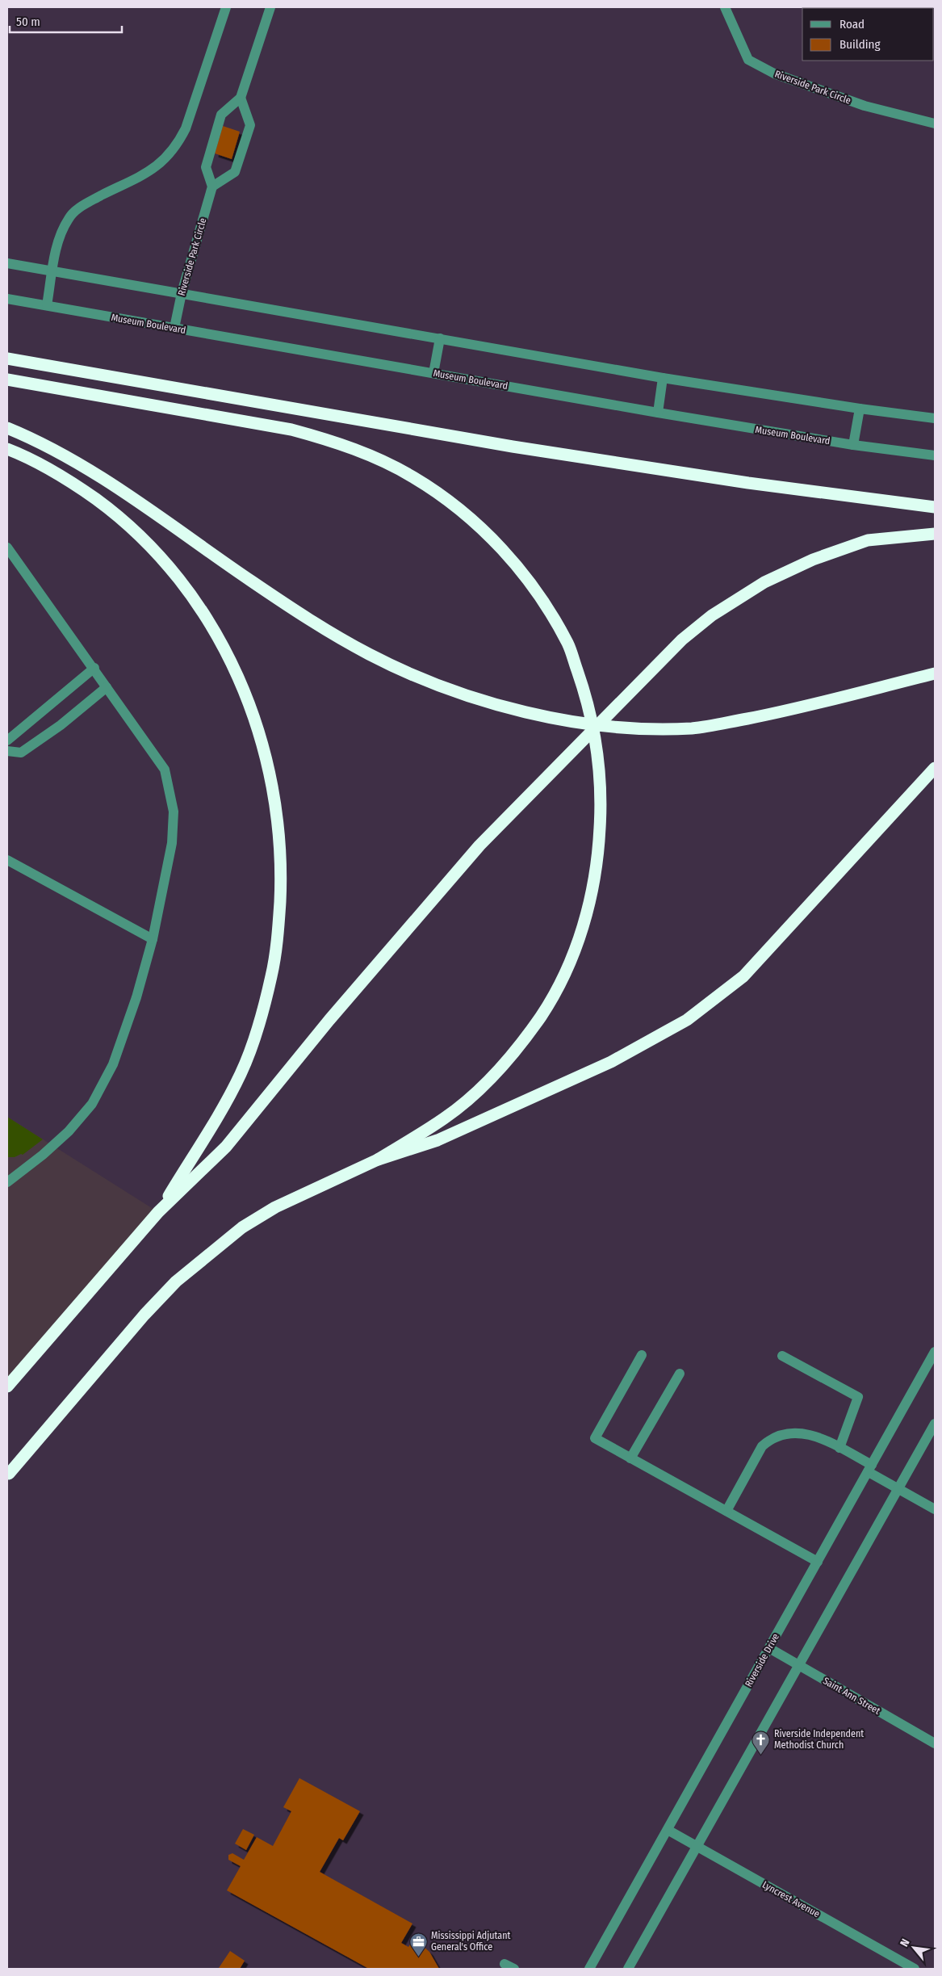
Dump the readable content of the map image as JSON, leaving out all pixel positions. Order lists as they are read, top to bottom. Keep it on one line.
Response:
{"streets":{"street":["Riverside Park Circle","Museum Boulevard","Riverside Drive","Saint Ann Street","Lyncrest Avenue"]},"crossings":[["Riverside Park Circle","Museum Boulevard"],["Riverside Drive","Saint Ann Street"],["Riverside Drive","Lyncrest Avenue"]],"places":{"church":["Riverside Independent Methodist Church"],"office":["Mississippi Adjutant General's Office"]},"legend":["Road","Building"],"scale_bar":"50 m","north":"top left"}
